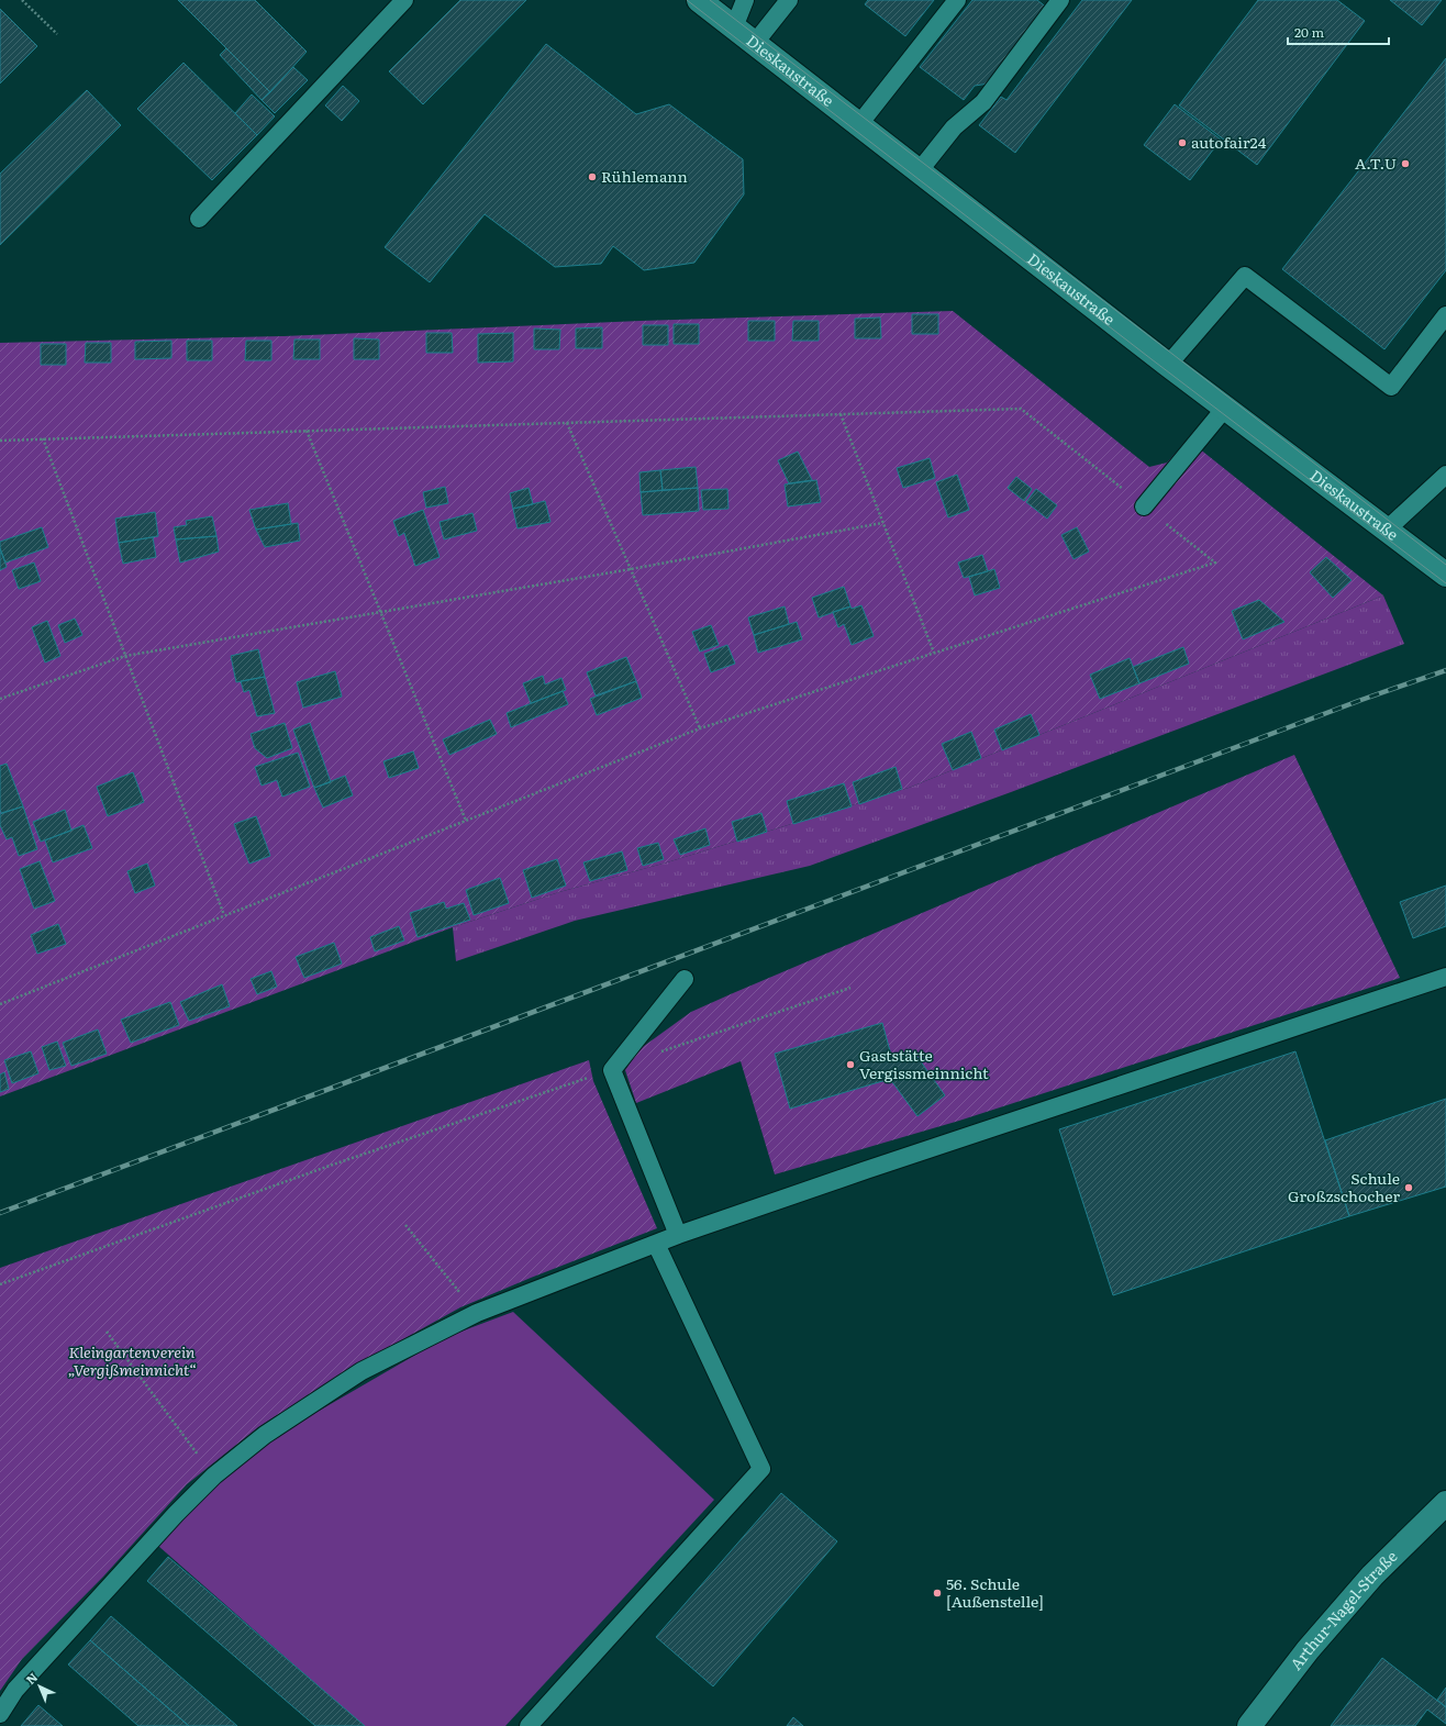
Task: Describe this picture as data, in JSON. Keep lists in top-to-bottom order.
{
  "streets": {
    "main road": ["Dieskaustraße", "Arthur-Nagel-Straße"]
  },
  "parks": ["Kleingartenverein „Vergißmeinnicht“"],
  "places": [
    "autofair24",
    "A.T.U",
    "Rühlemann",
    "Gaststätte Vergissmeinnicht",
    "Schule Großzschocher",
    "56. Schule [Außenstelle]"
  ],
  "scale_bar": "20 m",
  "north": "top left"
}
